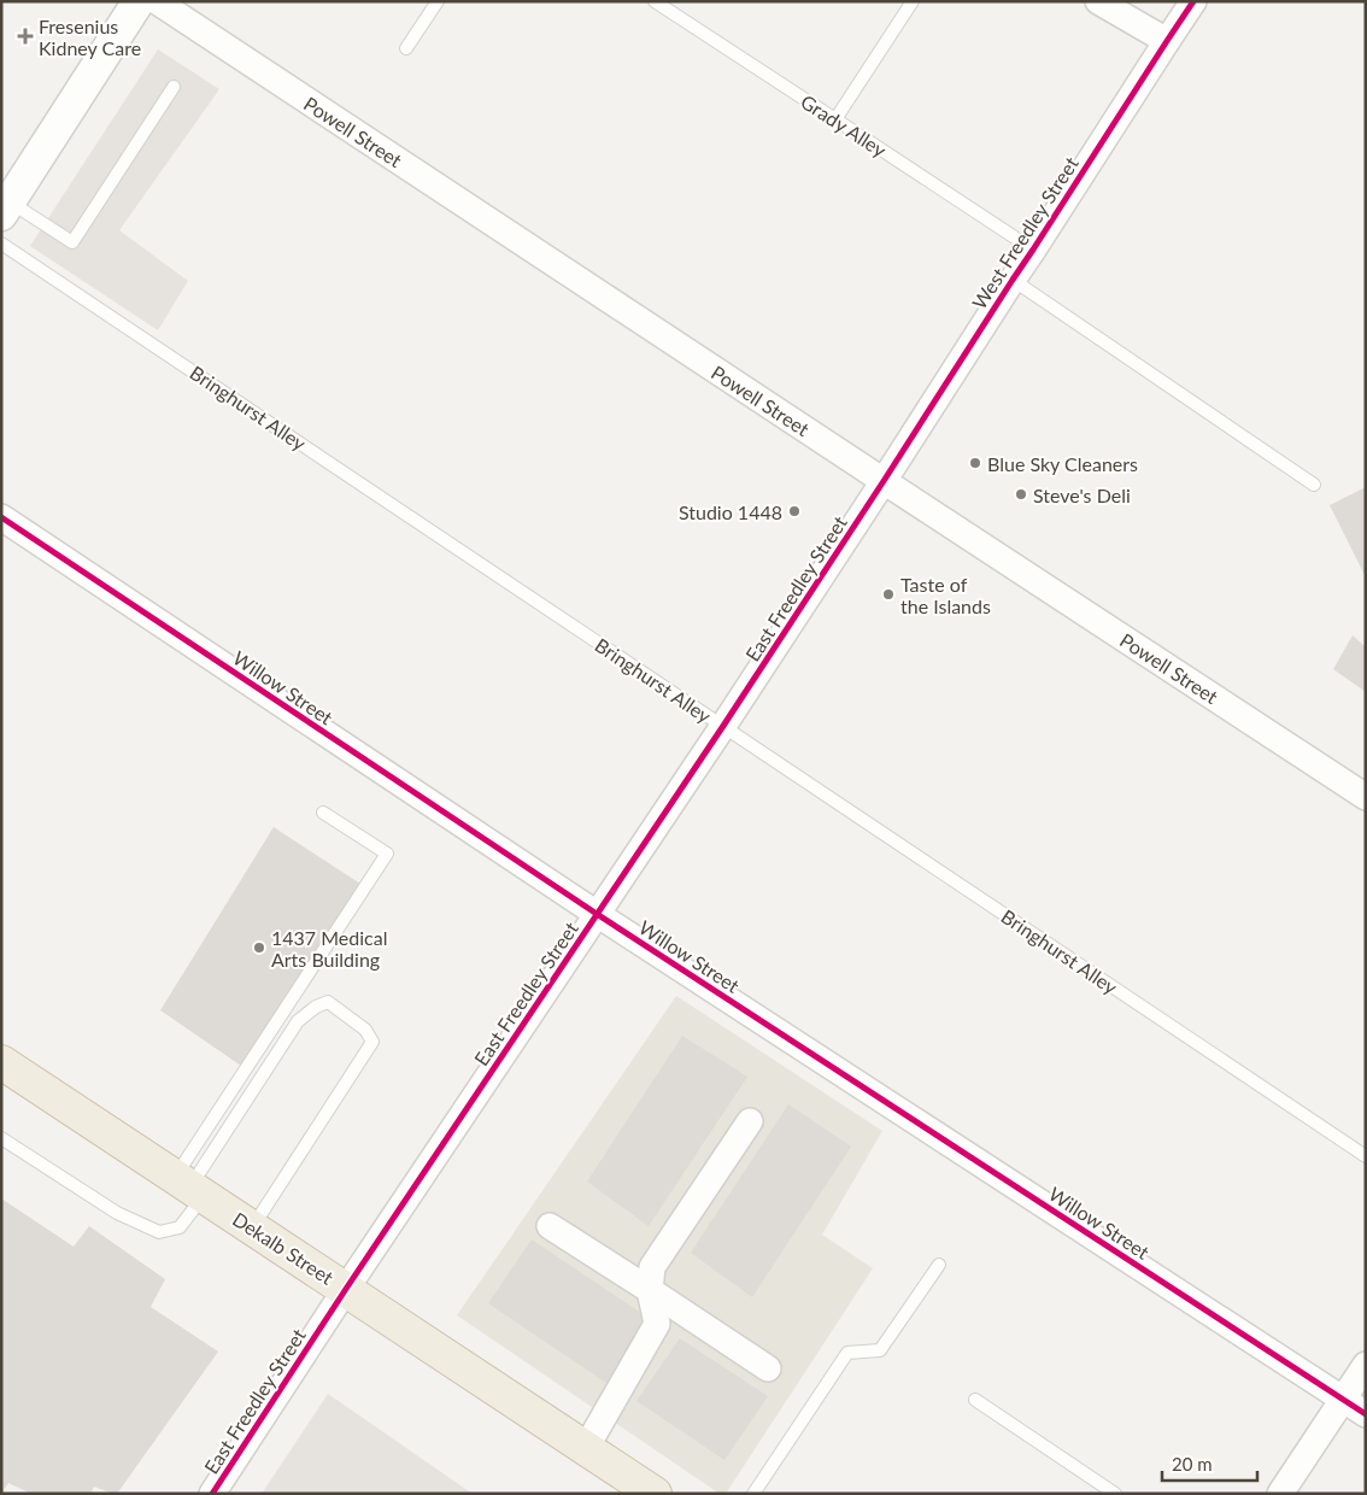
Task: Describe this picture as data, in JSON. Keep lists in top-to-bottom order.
{
  "streets": {
    "highway": ["Dekalb Street"],
    "street": [
      "Powell Street",
      "West Freedley Street",
      "East Freedley Street",
      "Willow Street"
    ],
    "lane": ["Grady Alley", "Bringhurst Alley"]
  },
  "crossings": [
    ["Grady Alley", "West Freedley Street"],
    ["Powell Street", "West Freedley Street"],
    ["Powell Street", "East Freedley Street"],
    ["West Freedley Street", "East Freedley Street"],
    ["Bringhurst Alley", "East Freedley Street"],
    ["East Freedley Street", "Willow Street"],
    ["East Freedley Street", "Dekalb Street"]
  ],
  "places": {
    "health": ["Fresenius Kidney Care"],
    "other": [
      "Blue Sky Cleaners",
      "Steve's Deli",
      "Studio 1448",
      "Taste of the Islands",
      "1437 Medical Arts Building"
    ]
  },
  "scale_bar": "20 m"
}
